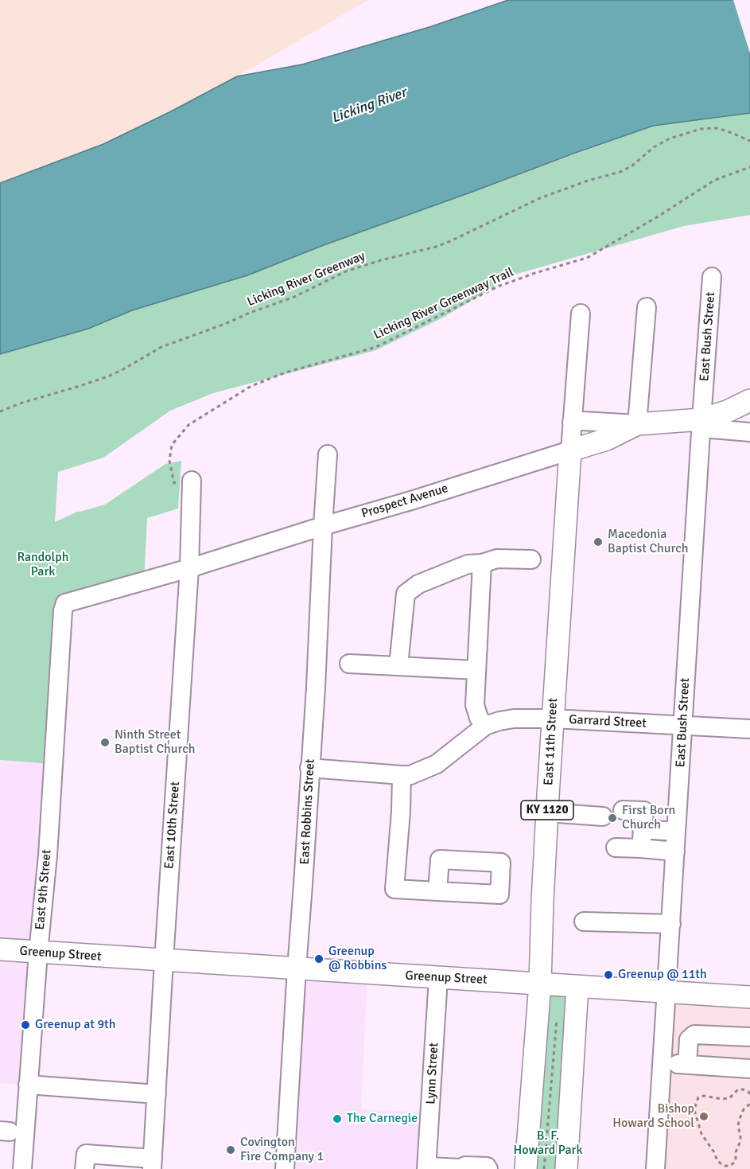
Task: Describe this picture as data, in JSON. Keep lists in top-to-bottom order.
{
  "streets": {
    "main road": [
      "Prospect Avenue",
      "East 11th Street",
      "KY 1120",
      "Greenup Street"
    ],
    "street": [
      "East Bush Street",
      "Garrard Street",
      "East Robbins Street",
      "East 10th Street",
      "East 9th Street",
      "Lynn Street"
    ],
    "path": ["Licking River Greenway", "Licking River Greenway Trail"]
  },
  "crossings": [
    ["Licking River Greenway Trail", "East 10th Street"],
    ["East Bush Street", "Prospect Avenue"],
    ["East Bush Street", "Garrard Street"],
    ["East Bush Street", "Greenup Street"],
    ["Prospect Avenue", "East 11th Street"],
    ["Prospect Avenue", "East Robbins Street"],
    ["Prospect Avenue", "East 10th Street"],
    ["Prospect Avenue", "East 9th Street"],
    ["Garrard Street", "East 11th Street"],
    ["Garrard Street", "East Robbins Street"],
    ["East 11th Street", "Greenup Street"],
    ["East Robbins Street", "Greenup Street"],
    ["East 10th Street", "Greenup Street"],
    ["East 9th Street", "Greenup Street"],
    ["Greenup Street", "Lynn Street"]
  ],
  "water": ["Licking River"],
  "parks": ["Randolph Park", "B. F. Howard Park"],
  "places": [
    "Macedonia Baptist Church",
    "Ninth Street Baptist Church",
    "First Born Church",
    "Greenup @ Robbins",
    "Greenup @ 11th",
    "Greenup at 9th",
    "Bishop Howard School",
    "The Carnegie",
    "Covington Fire Company 1"
  ]
}
